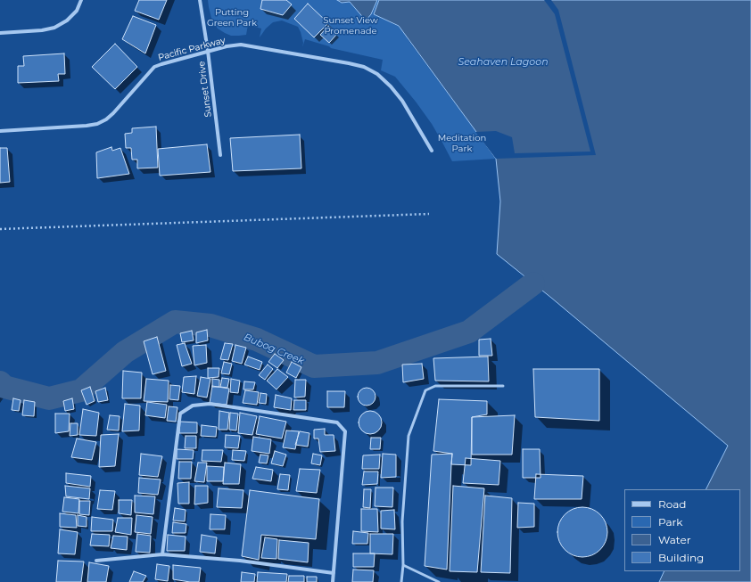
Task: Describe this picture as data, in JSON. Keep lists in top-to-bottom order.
{
  "streets": {
    "street": ["Pacific Parkway", "Sunset Drive"]
  },
  "crossings": [
    ["Pacific Parkway", "Sunset Drive"]
  ],
  "water": ["Seahaven Lagoon", "Bubog Creek"],
  "parks": ["Putting Green Park", "Sunset View Promenade", "Meditation Park"],
  "legend": [
    "Road",
    "Park",
    "Water",
    "Building"
  ]
}
